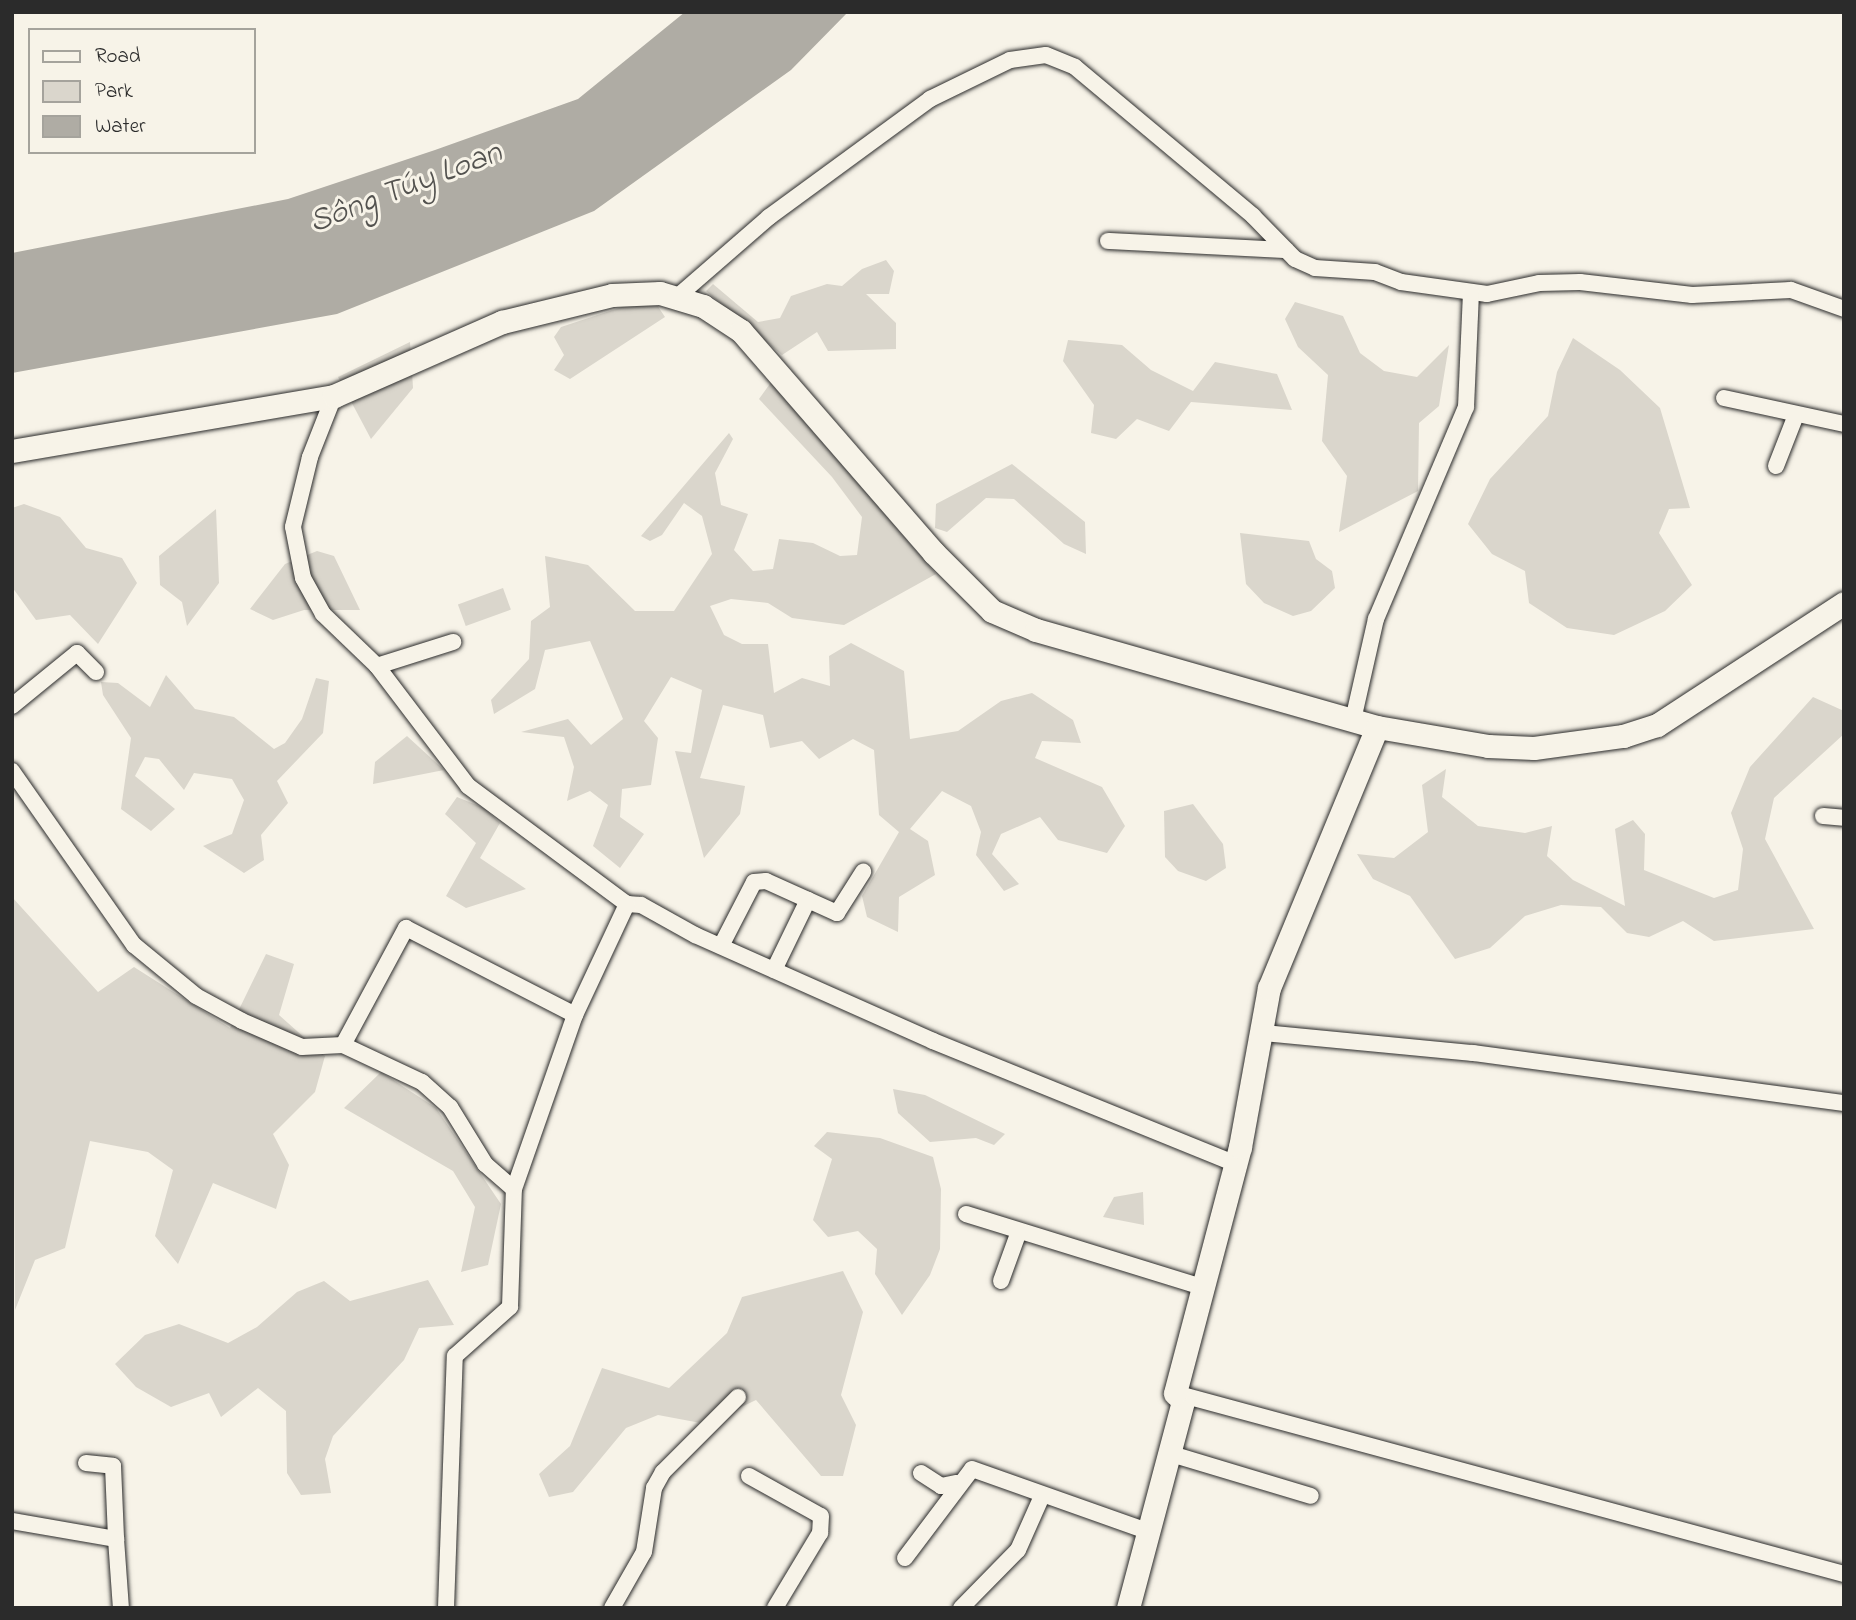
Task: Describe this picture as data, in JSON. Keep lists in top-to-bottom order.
{
  "water": ["Sông Túy Loan"],
  "legend": ["Road", "Park", "Water"]
}
